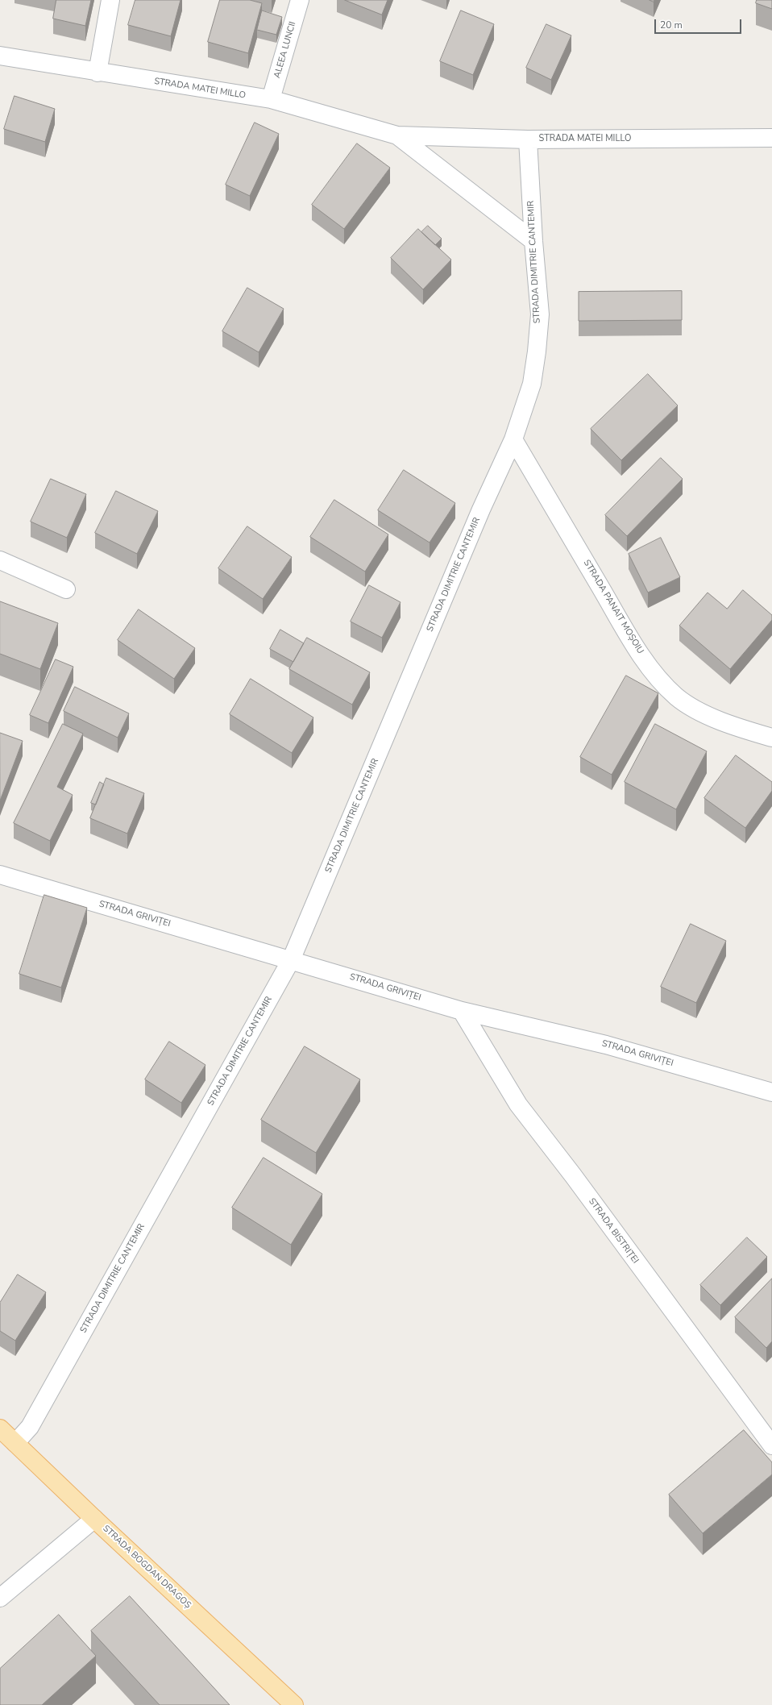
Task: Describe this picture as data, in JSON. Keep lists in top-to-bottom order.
{
  "streets": {
    "main road": ["STRADA BOGDAN DRAGOȘ"],
    "street": [
      "ALEEA LUNCII",
      "STRADA MATEI MILLO",
      "STRADA DIMITRIE CANTEMIR",
      "STRADA PANAIT MOȘOIU",
      "STRADA GRIVIȚEI",
      "STRADA BISTRIȚEI"
    ]
  },
  "crossings": [
    ["ALEEA LUNCII", "STRADA MATEI MILLO"],
    ["STRADA MATEI MILLO", "STRADA DIMITRIE CANTEMIR"],
    ["STRADA DIMITRIE CANTEMIR", "STRADA PANAIT MOȘOIU"],
    ["STRADA DIMITRIE CANTEMIR", "STRADA GRIVIȚEI"],
    ["STRADA DIMITRIE CANTEMIR", "STRADA BOGDAN DRAGOȘ"],
    ["STRADA GRIVIȚEI", "STRADA BISTRIȚEI"]
  ],
  "scale_bar": "20 m"
}
